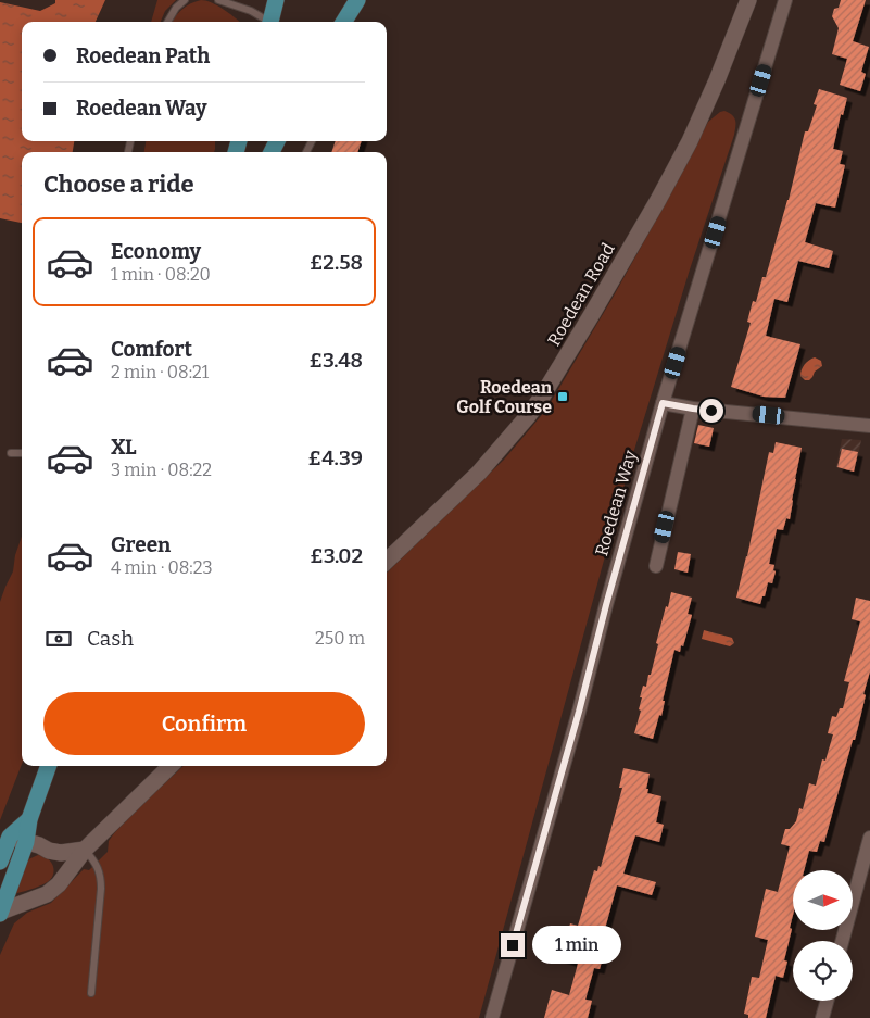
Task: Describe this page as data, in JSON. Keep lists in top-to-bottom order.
{
  "streets": {
    "main road": ["Roedean Road"],
    "street": ["Roedean Way"]
  },
  "places": {
    "transit": ["Roedean Golf Course"]
  },
  "north": "right",
  "page": {
    "banner": ["Roedean Path", "Roedean Way"],
    "heading": "Choose a ride",
    "list": [
      {
        "name": "Economy",
        "note": "1 min · 08:20",
        "value": "£2.58"
      },
      {
        "name": "Comfort",
        "note": "2 min · 08:21",
        "value": "£3.48"
      },
      {
        "name": "XL",
        "note": "3 min · 08:22",
        "value": "£4.39"
      },
      {
        "name": "Green",
        "note": "4 min · 08:23",
        "value": "£3.02"
      }
    ],
    "pay": ["Cash", "250 m"],
    "buttons": "Confirm",
    "bubble": "1 min"
  }
}
